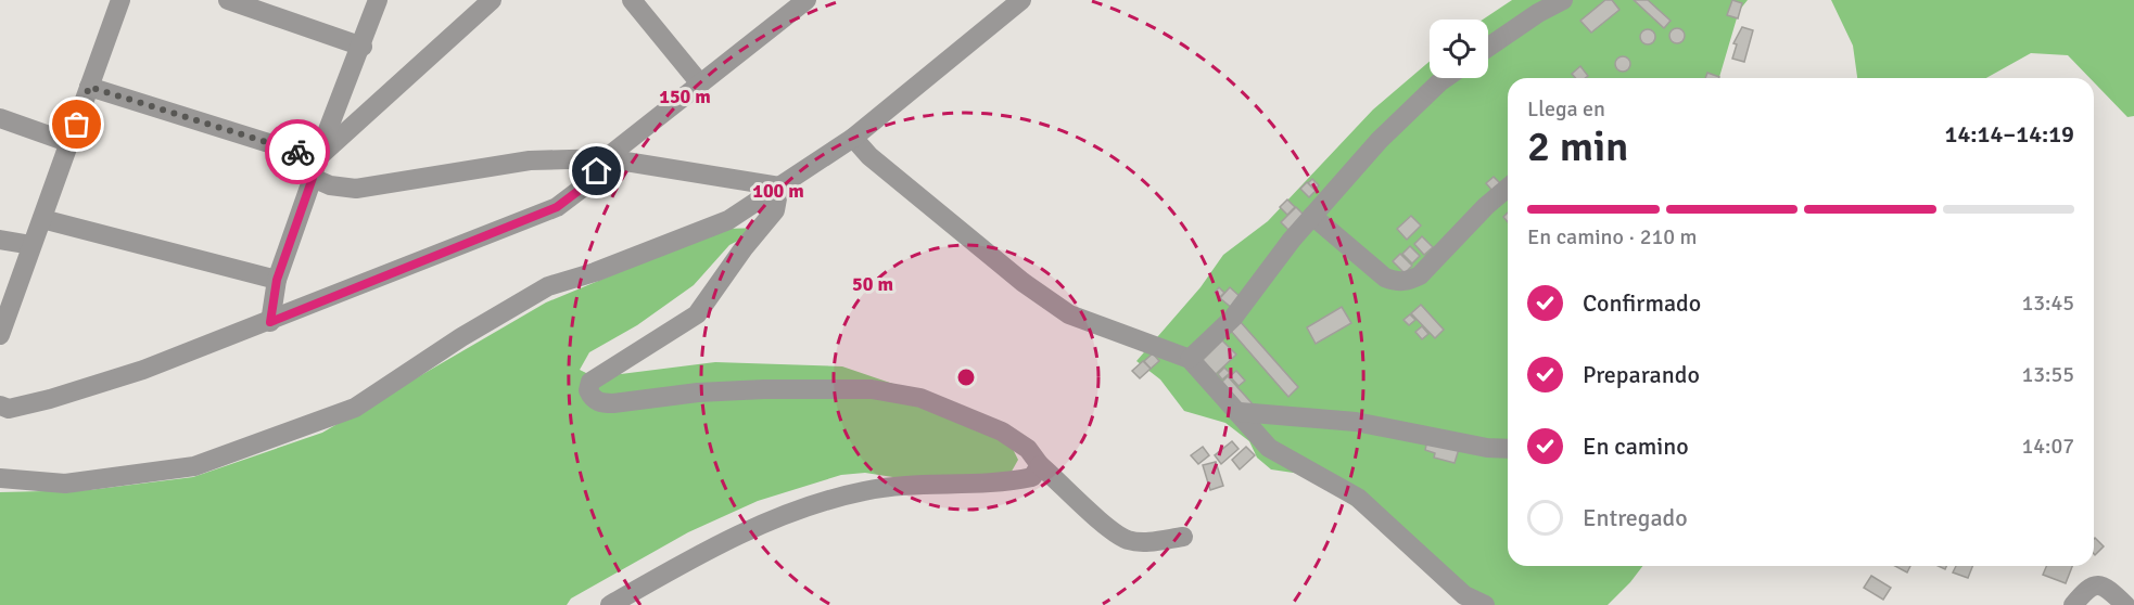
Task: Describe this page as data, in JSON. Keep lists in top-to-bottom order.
{
  "page": {
    "heading": ["2 min", "Llega en", "14:14–14:19"],
    "bar": "En camino · 210 m",
    "list": [
      ["Confirmado", "13:45"],
      ["Preparando", "13:55"],
      ["En camino", "14:07"],
      "Entregado"
    ]
  },
  "rings": ["150 m", "100 m", "50 m"]
}
